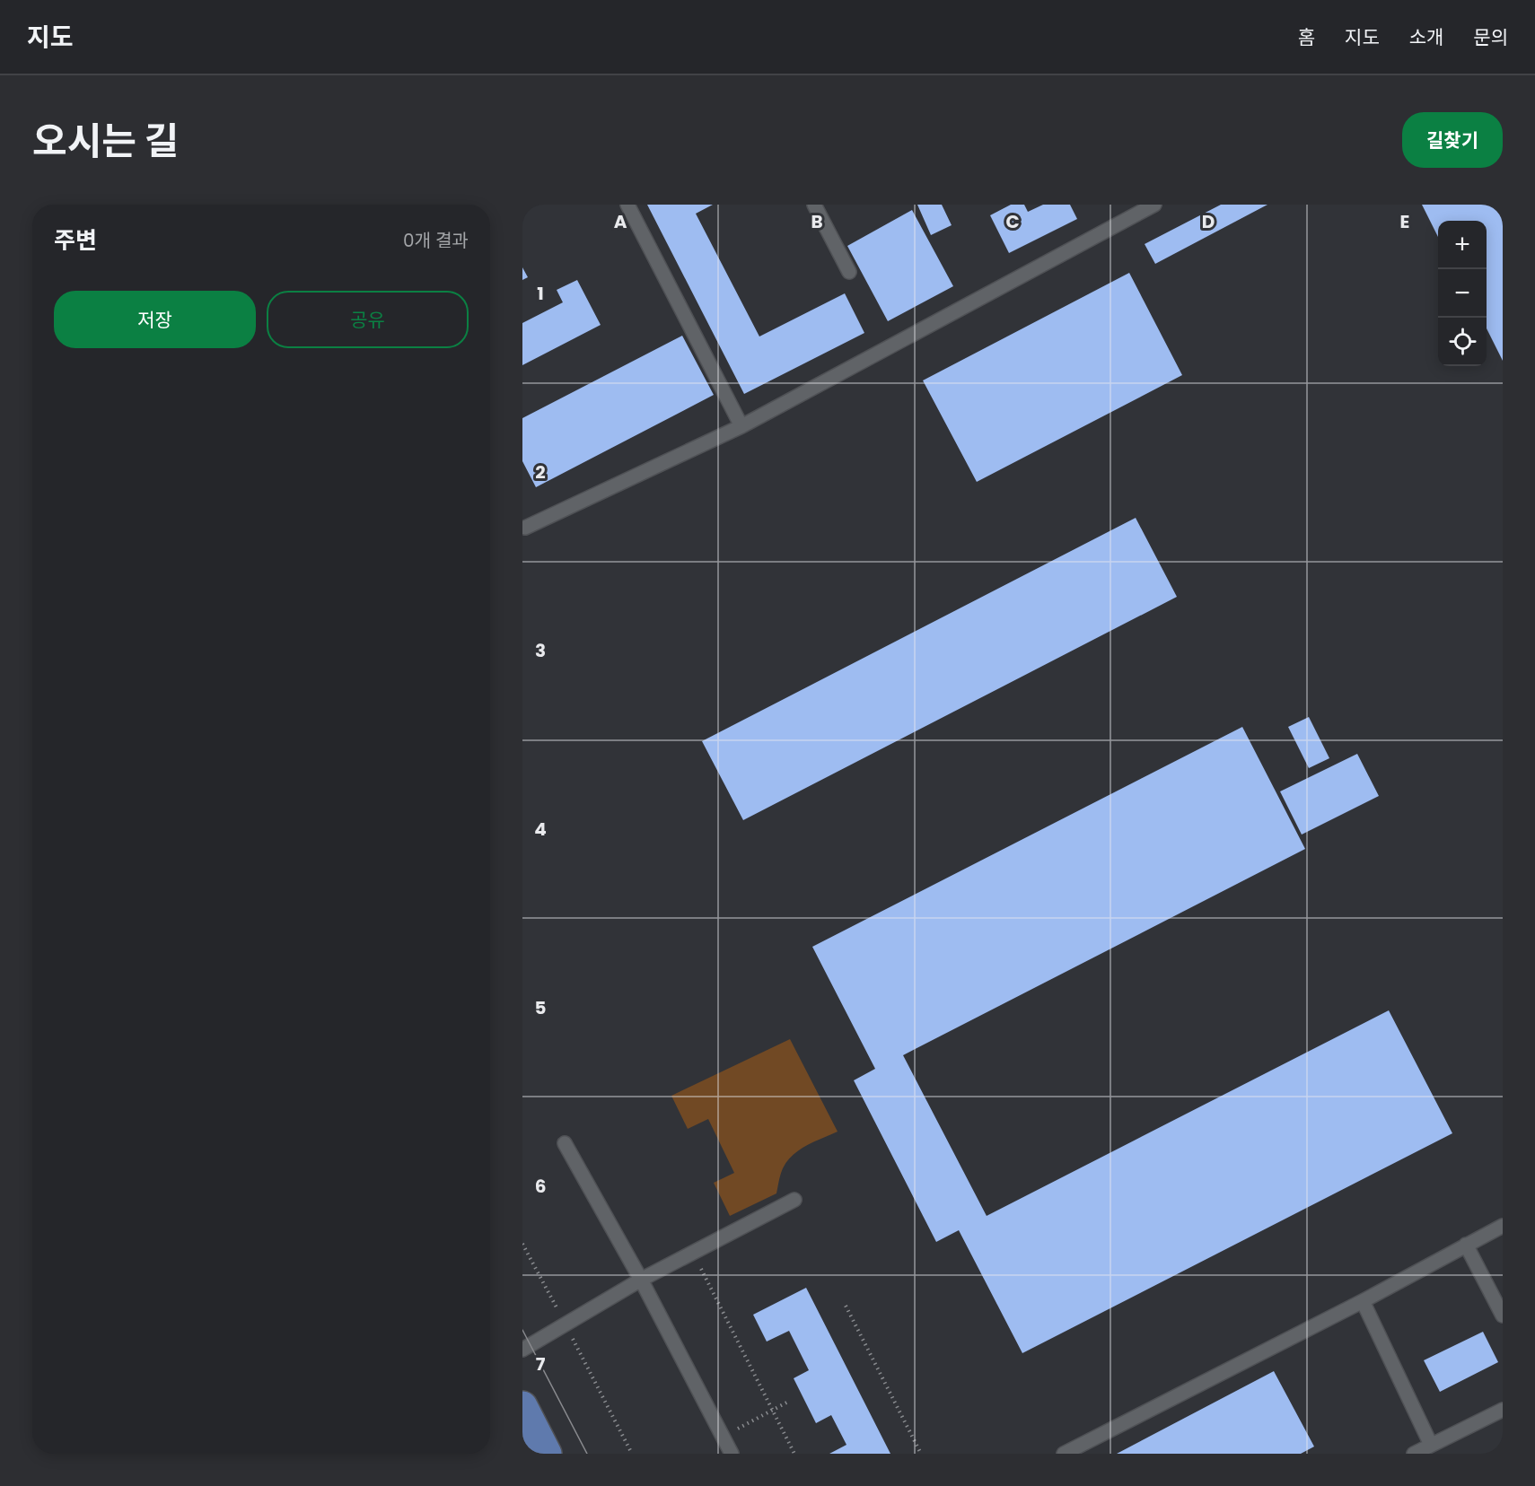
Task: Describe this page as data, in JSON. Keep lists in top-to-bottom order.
{
  "page": {
    "header": "지도",
    "nav": [
      "홈",
      "지도",
      "소개",
      "문의"
    ],
    "title": "오시는 길",
    "buttons": [
      "길찾기",
      ["저장", "공유"]
    ],
    "heading": ["주변", "0개 결과"],
    "map_buttons": ["+", "−"]
  },
  "grid": {
    "columns": [
      "A",
      "B",
      "C",
      "D",
      "E"
    ],
    "rows": [
      "1",
      "2",
      "3",
      "4",
      "5",
      "6",
      "7"
    ]
  }
}
